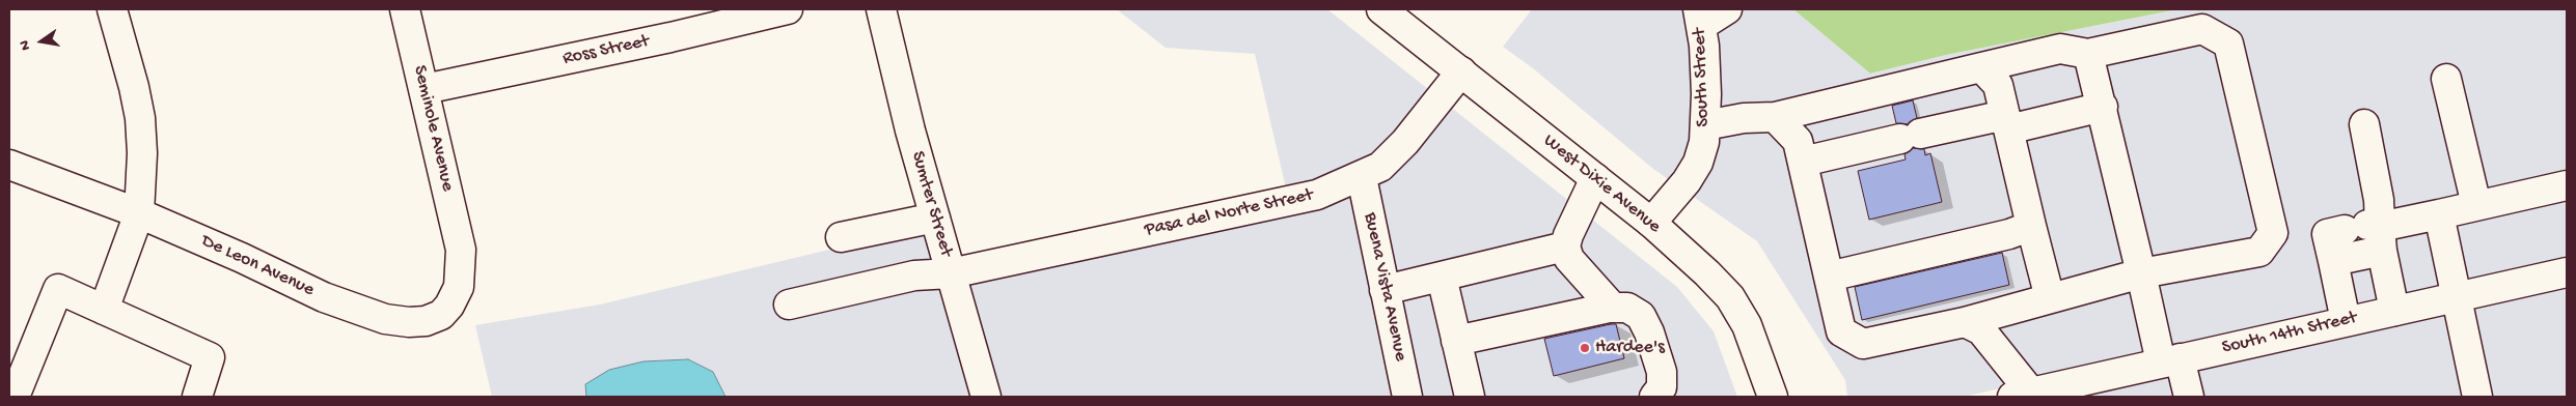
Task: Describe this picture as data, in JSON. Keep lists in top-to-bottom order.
{
  "streets": {
    "main road": [
      "Ross Street",
      "South Street",
      "Seminole Avenue",
      "West Dixie Avenue",
      "Sumter Street",
      "Pasa del Norte Street",
      "De Leon Avenue",
      "Buena Vista Avenue",
      "South 14th Street"
    ]
  },
  "crossings": [
    ["Ross Street", "Seminole Avenue"],
    ["South Street", "West Dixie Avenue"],
    ["Seminole Avenue", "De Leon Avenue"],
    ["West Dixie Avenue", "Pasa del Norte Street"],
    ["Sumter Street", "Pasa del Norte Street"],
    ["Pasa del Norte Street", "Buena Vista Avenue"]
  ],
  "places": ["Hardee's"],
  "north": "left"
}
